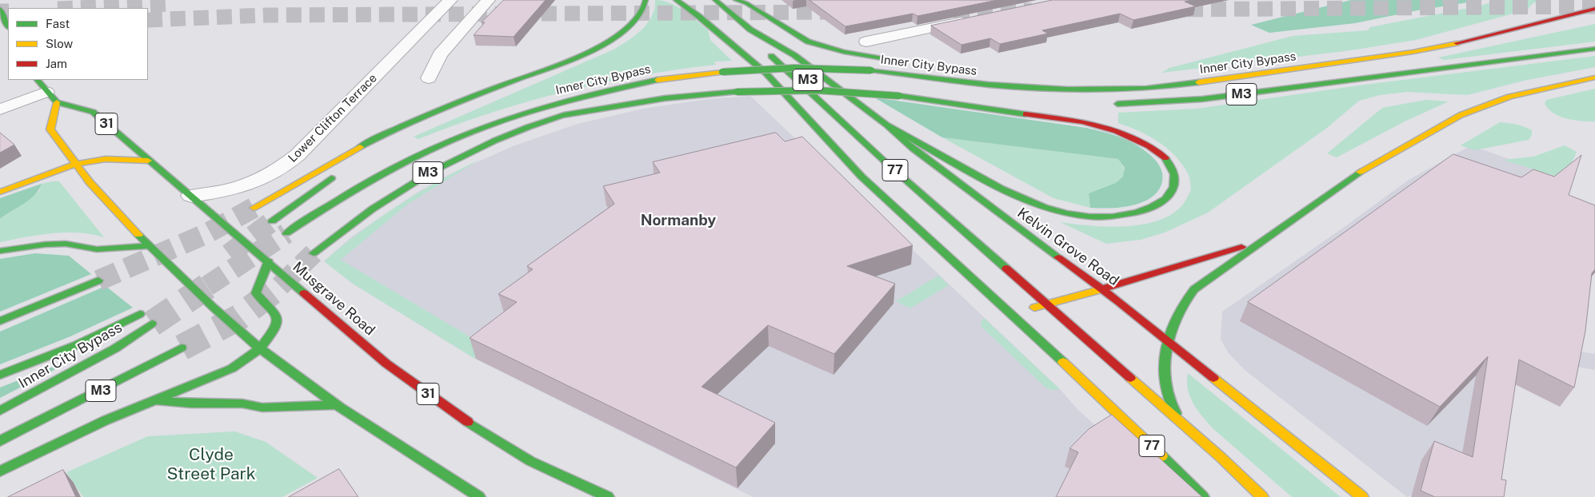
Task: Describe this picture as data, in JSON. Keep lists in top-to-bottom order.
{
  "streets": {
    "main road": [
      "Inner City Bypass",
      "M3",
      "31",
      "77",
      "Kelvin Grove Road",
      "Musgrave Road"
    ],
    "street": ["Lower Clifton Terrace"]
  },
  "crossings": [
    ["Lower Clifton Terrace", "Musgrave Road"]
  ],
  "districts": ["Normanby"],
  "parks": ["Clyde Street Park"],
  "legend": ["Fast", "Slow", "Jam"]
}
